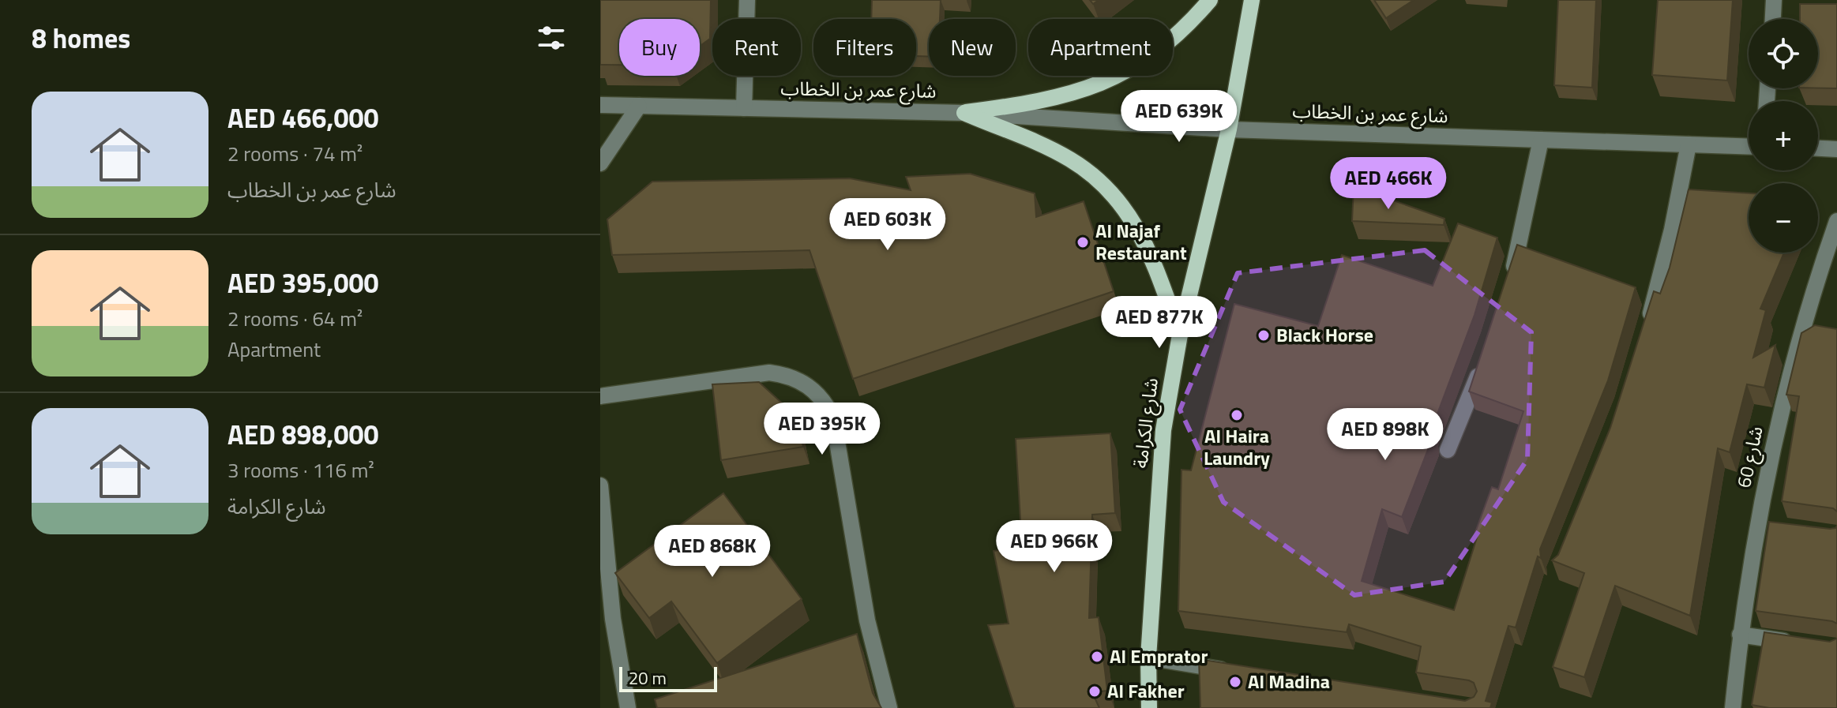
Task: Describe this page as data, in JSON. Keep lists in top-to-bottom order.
{
  "streets": {
    "main road": ["شارع الكرامة"],
    "street": ["شارع عمر بن الخطاب", "شارع 60"]
  },
  "crossings": [
    ["شارع عمر بن الخطاب", "شارع الكرامة"]
  ],
  "places": [
    "Al Najaf Restaurant",
    "Black Horse",
    "Al Haira Laundry",
    "Al Emprator",
    "Al Madina",
    "Al Fakher"
  ],
  "scale_bar": "20 m",
  "page": {
    "heading": "8 homes",
    "map_buttons": ["+", "−"],
    "chip": [
      "Buy",
      "Rent",
      "Filters",
      "New",
      "Apartment"
    ],
    "list": [
      {
        "name": "AED 466,000",
        "note": "2 rooms · 74 m² · شارع عمر بن الخطاب"
      },
      {
        "name": "AED 395,000",
        "note": "2 rooms · 64 m² · Apartment"
      },
      {
        "name": "AED 898,000",
        "note": "3 rooms · 116 m² · شارع الكرامة"
      }
    ],
    "price": [
      "AED 639K",
      "AED 466K",
      "AED 603K",
      "AED 877K",
      "AED 395K",
      "AED 898K",
      "AED 966K",
      "AED 868K"
    ],
    "scale": "20 m"
  }
}
